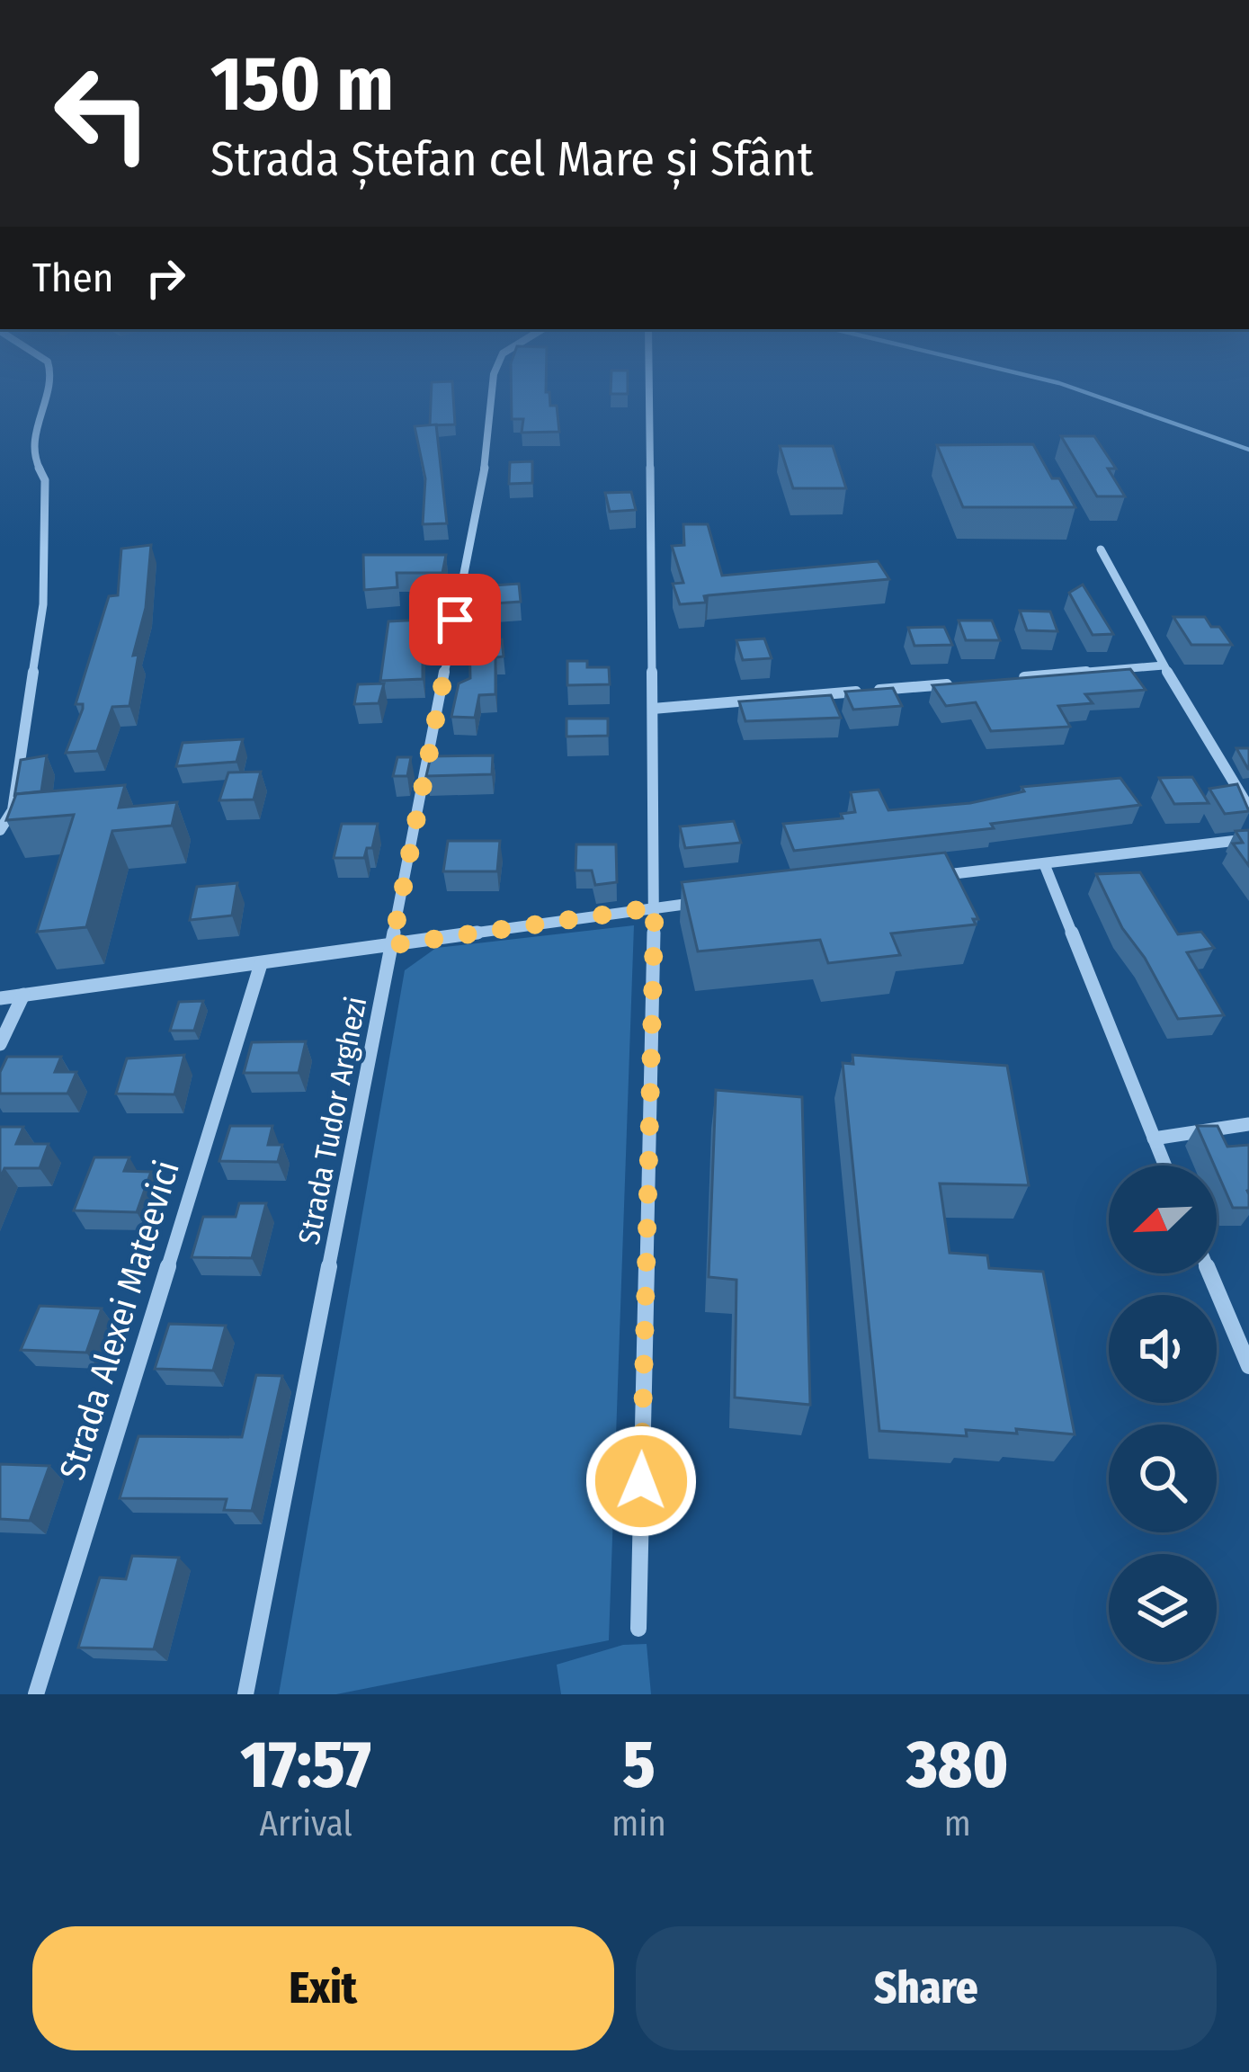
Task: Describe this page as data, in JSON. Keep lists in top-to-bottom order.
{
  "streets": {
    "street": ["Strada Tudor Arghezi", "Strada Alexei Mateevici"]
  },
  "north": "bottom left",
  "page": {
    "turn": ["150 m", "Strada Ștefan cel Mare și Sfânt"],
    "then": "Then",
    "eta": [
      "17:57",
      "Arrival",
      "5",
      "min",
      "380",
      "m"
    ],
    "buttons": ["Exit", "Share"]
  }
}
